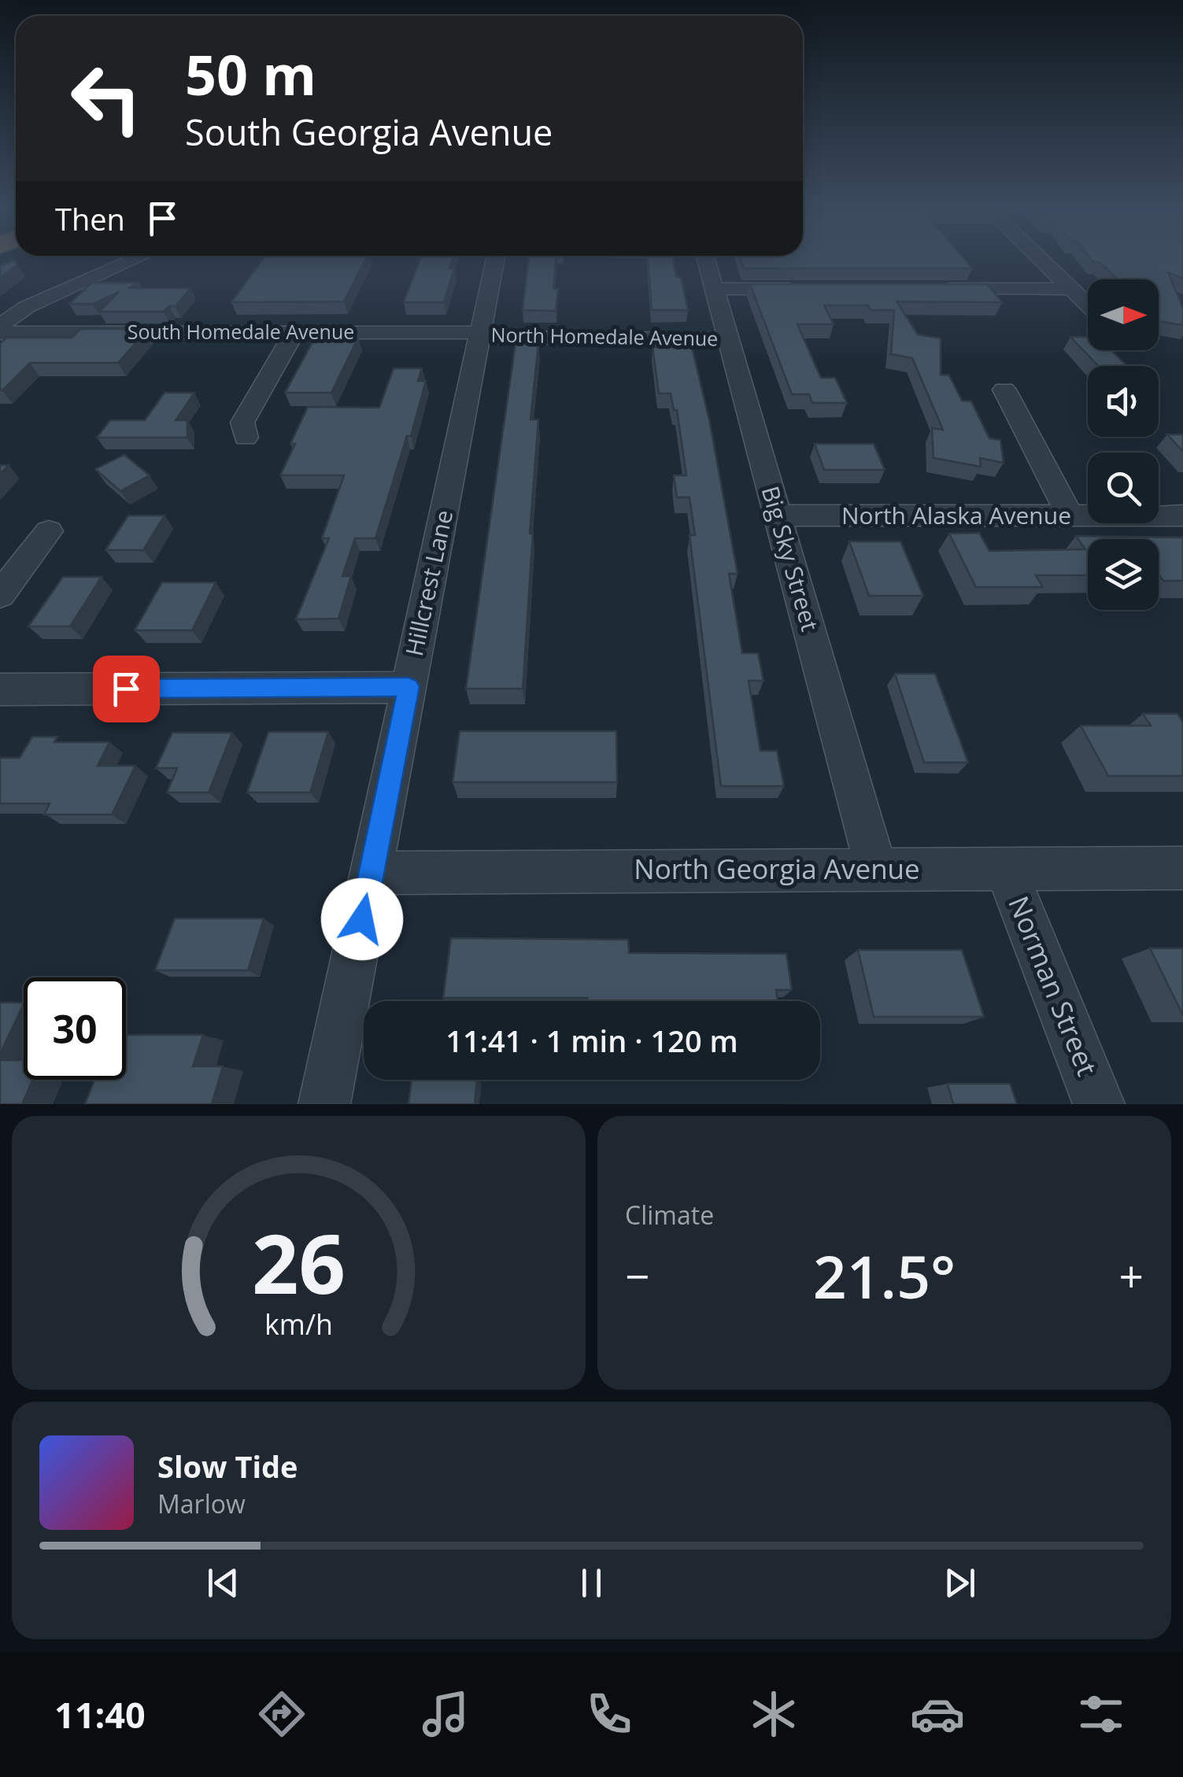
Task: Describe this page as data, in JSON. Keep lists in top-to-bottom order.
{
  "streets": {
    "street": [
      "South Homedale Avenue",
      "North Homedale Avenue",
      "North Alaska Avenue",
      "Big Sky Street",
      "Hillcrest Lane",
      "North Georgia Avenue",
      "Norman Street"
    ]
  },
  "crossings": [
    ["South Homedale Avenue", "North Homedale Avenue"],
    ["South Homedale Avenue", "Hillcrest Lane"],
    ["North Homedale Avenue", "Big Sky Street"],
    ["North Homedale Avenue", "Hillcrest Lane"],
    ["North Alaska Avenue", "Big Sky Street"],
    ["Big Sky Street", "North Georgia Avenue"],
    ["Hillcrest Lane", "North Georgia Avenue"],
    ["North Georgia Avenue", "Norman Street"]
  ],
  "north": "right",
  "page": {
    "turn": ["50 m", "South Georgia Avenue"],
    "then": "Then",
    "limit": "30",
    "trip": "11:41 · 1 min · 120 m",
    "tile": "Climate",
    "heat": ["−", "21.5°", "+"],
    "song": ["Slow Tide", "Marlow"],
    "tabs": "11:40",
    "gauge": ["26", "km/h"]
  }
}
